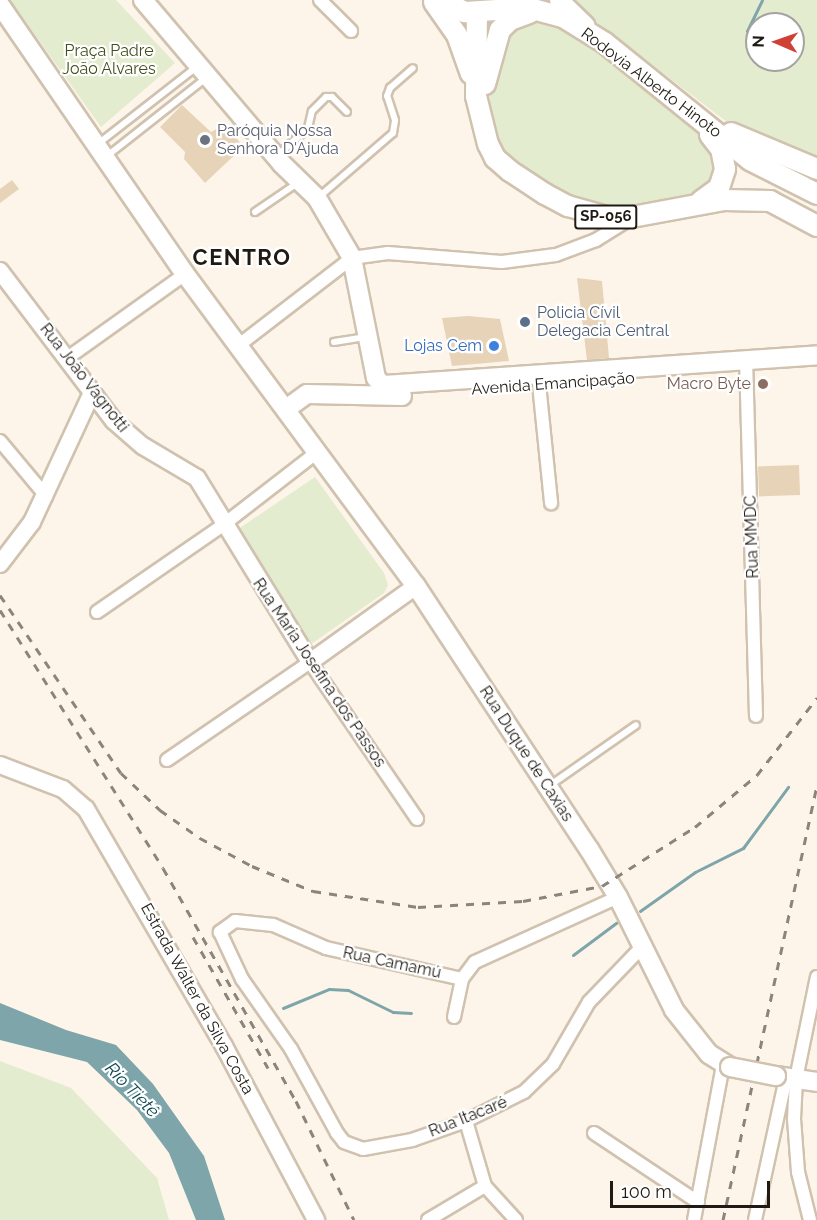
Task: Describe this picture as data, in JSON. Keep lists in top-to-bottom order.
{
  "streets": {
    "main road": [
      "Rodovia Alberto Hinoto",
      "SP-056",
      "Avenida Emancipação",
      "Rua Duque de Caxias"
    ],
    "street": [
      "Rua João Vagnotti",
      "Rua MMDC",
      "Rua Maria Josefina dos Passos",
      "Rua Camamú",
      "Estrada Walter da Silva Costa",
      "Rua Itacaré"
    ]
  },
  "crossings": [
    ["Rua João Vagnotti", "Rua Maria Josefina dos Passos"],
    ["Avenida Emancipação", "Rua MMDC"],
    ["Avenida Emancipação", "Rua Duque de Caxias"],
    ["Rua Duque de Caxias", "Rua Camamú"],
    ["Rua Duque de Caxias", "Rua Itacaré"],
    ["Rua Camamú", "Rua Itacaré"]
  ],
  "districts": ["CENTRO"],
  "water": ["Rio Tietê"],
  "parks": ["Praça Padre João Alvares"],
  "places": [
    "Paróquia Nossa Senhora D'Ajuda",
    "Policia Cívil Delegacia Central",
    "Lojas Cem",
    "Macro Byte"
  ],
  "scale_bar": "100 m",
  "north": "left"
}
